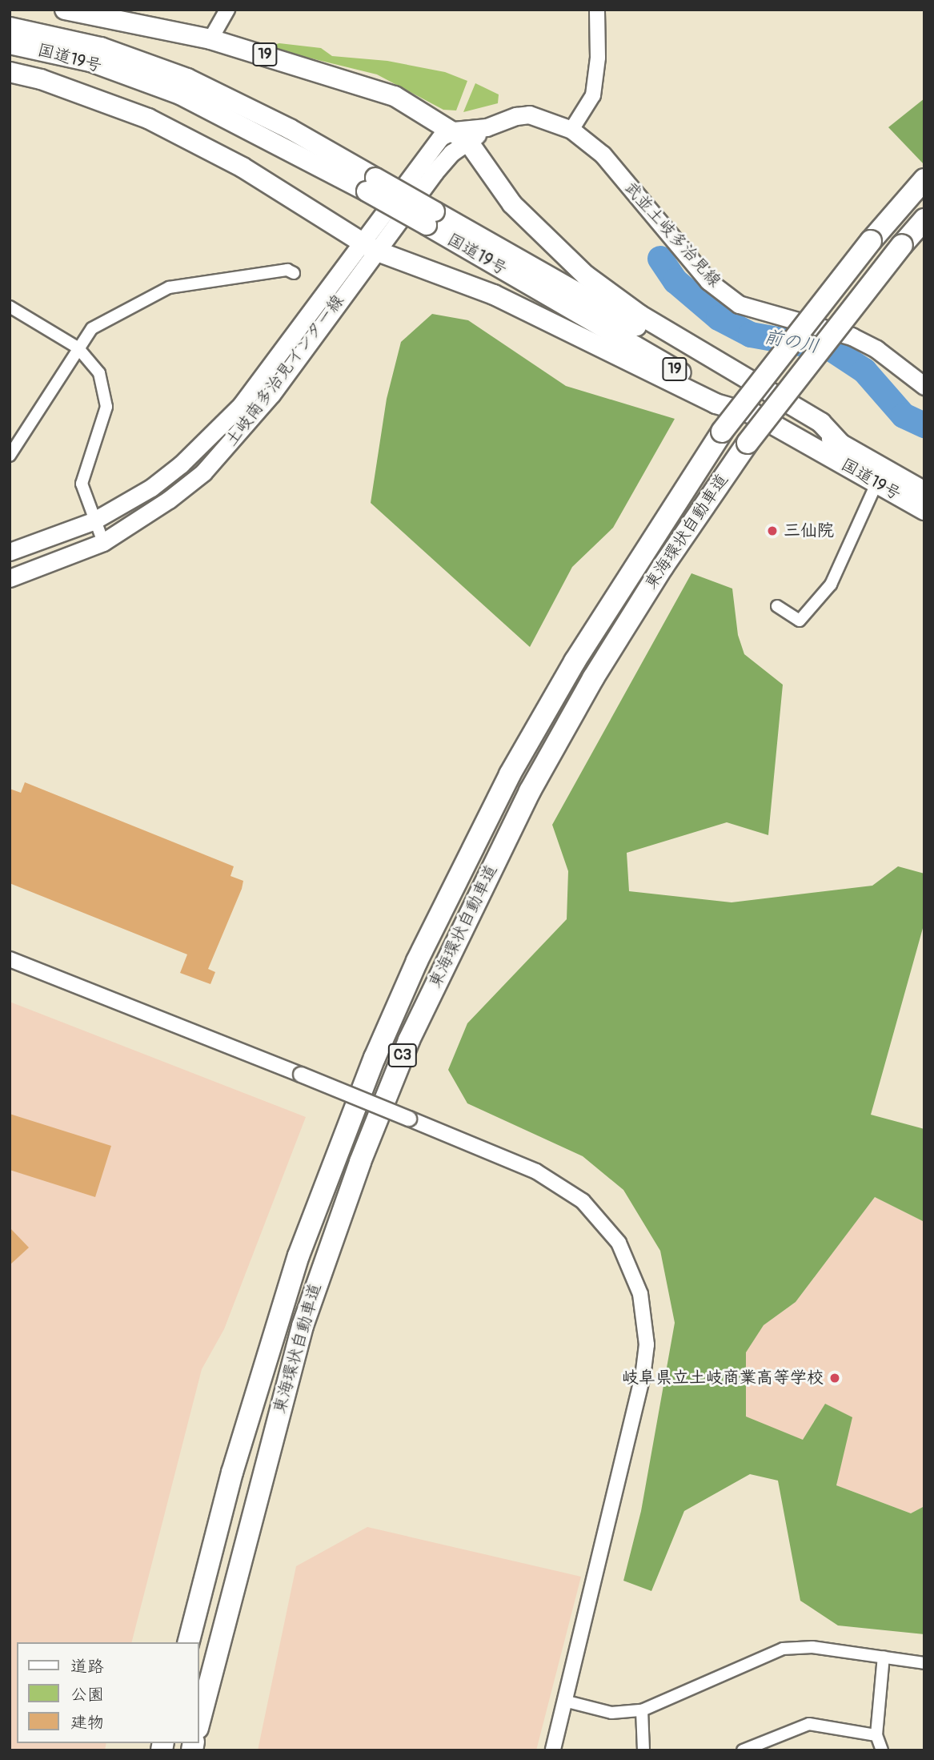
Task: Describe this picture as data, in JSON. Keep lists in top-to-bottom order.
{
  "streets": {
    "highway": [
      "19",
      "国道19号",
      "東海環状自動車道",
      "C3"
    ],
    "main road": ["武並土岐多治見線", "土岐南多治見インター線"]
  },
  "crossings": [
    ["19", "国道19号"],
    ["19", "武並土岐多治見線"],
    ["19", "土岐南多治見インター線"]
  ],
  "water": ["前の川"],
  "places": ["三仙院", "岐阜県立土岐商業高等学校"],
  "legend": ["道路", "公園", "建物"]
}
